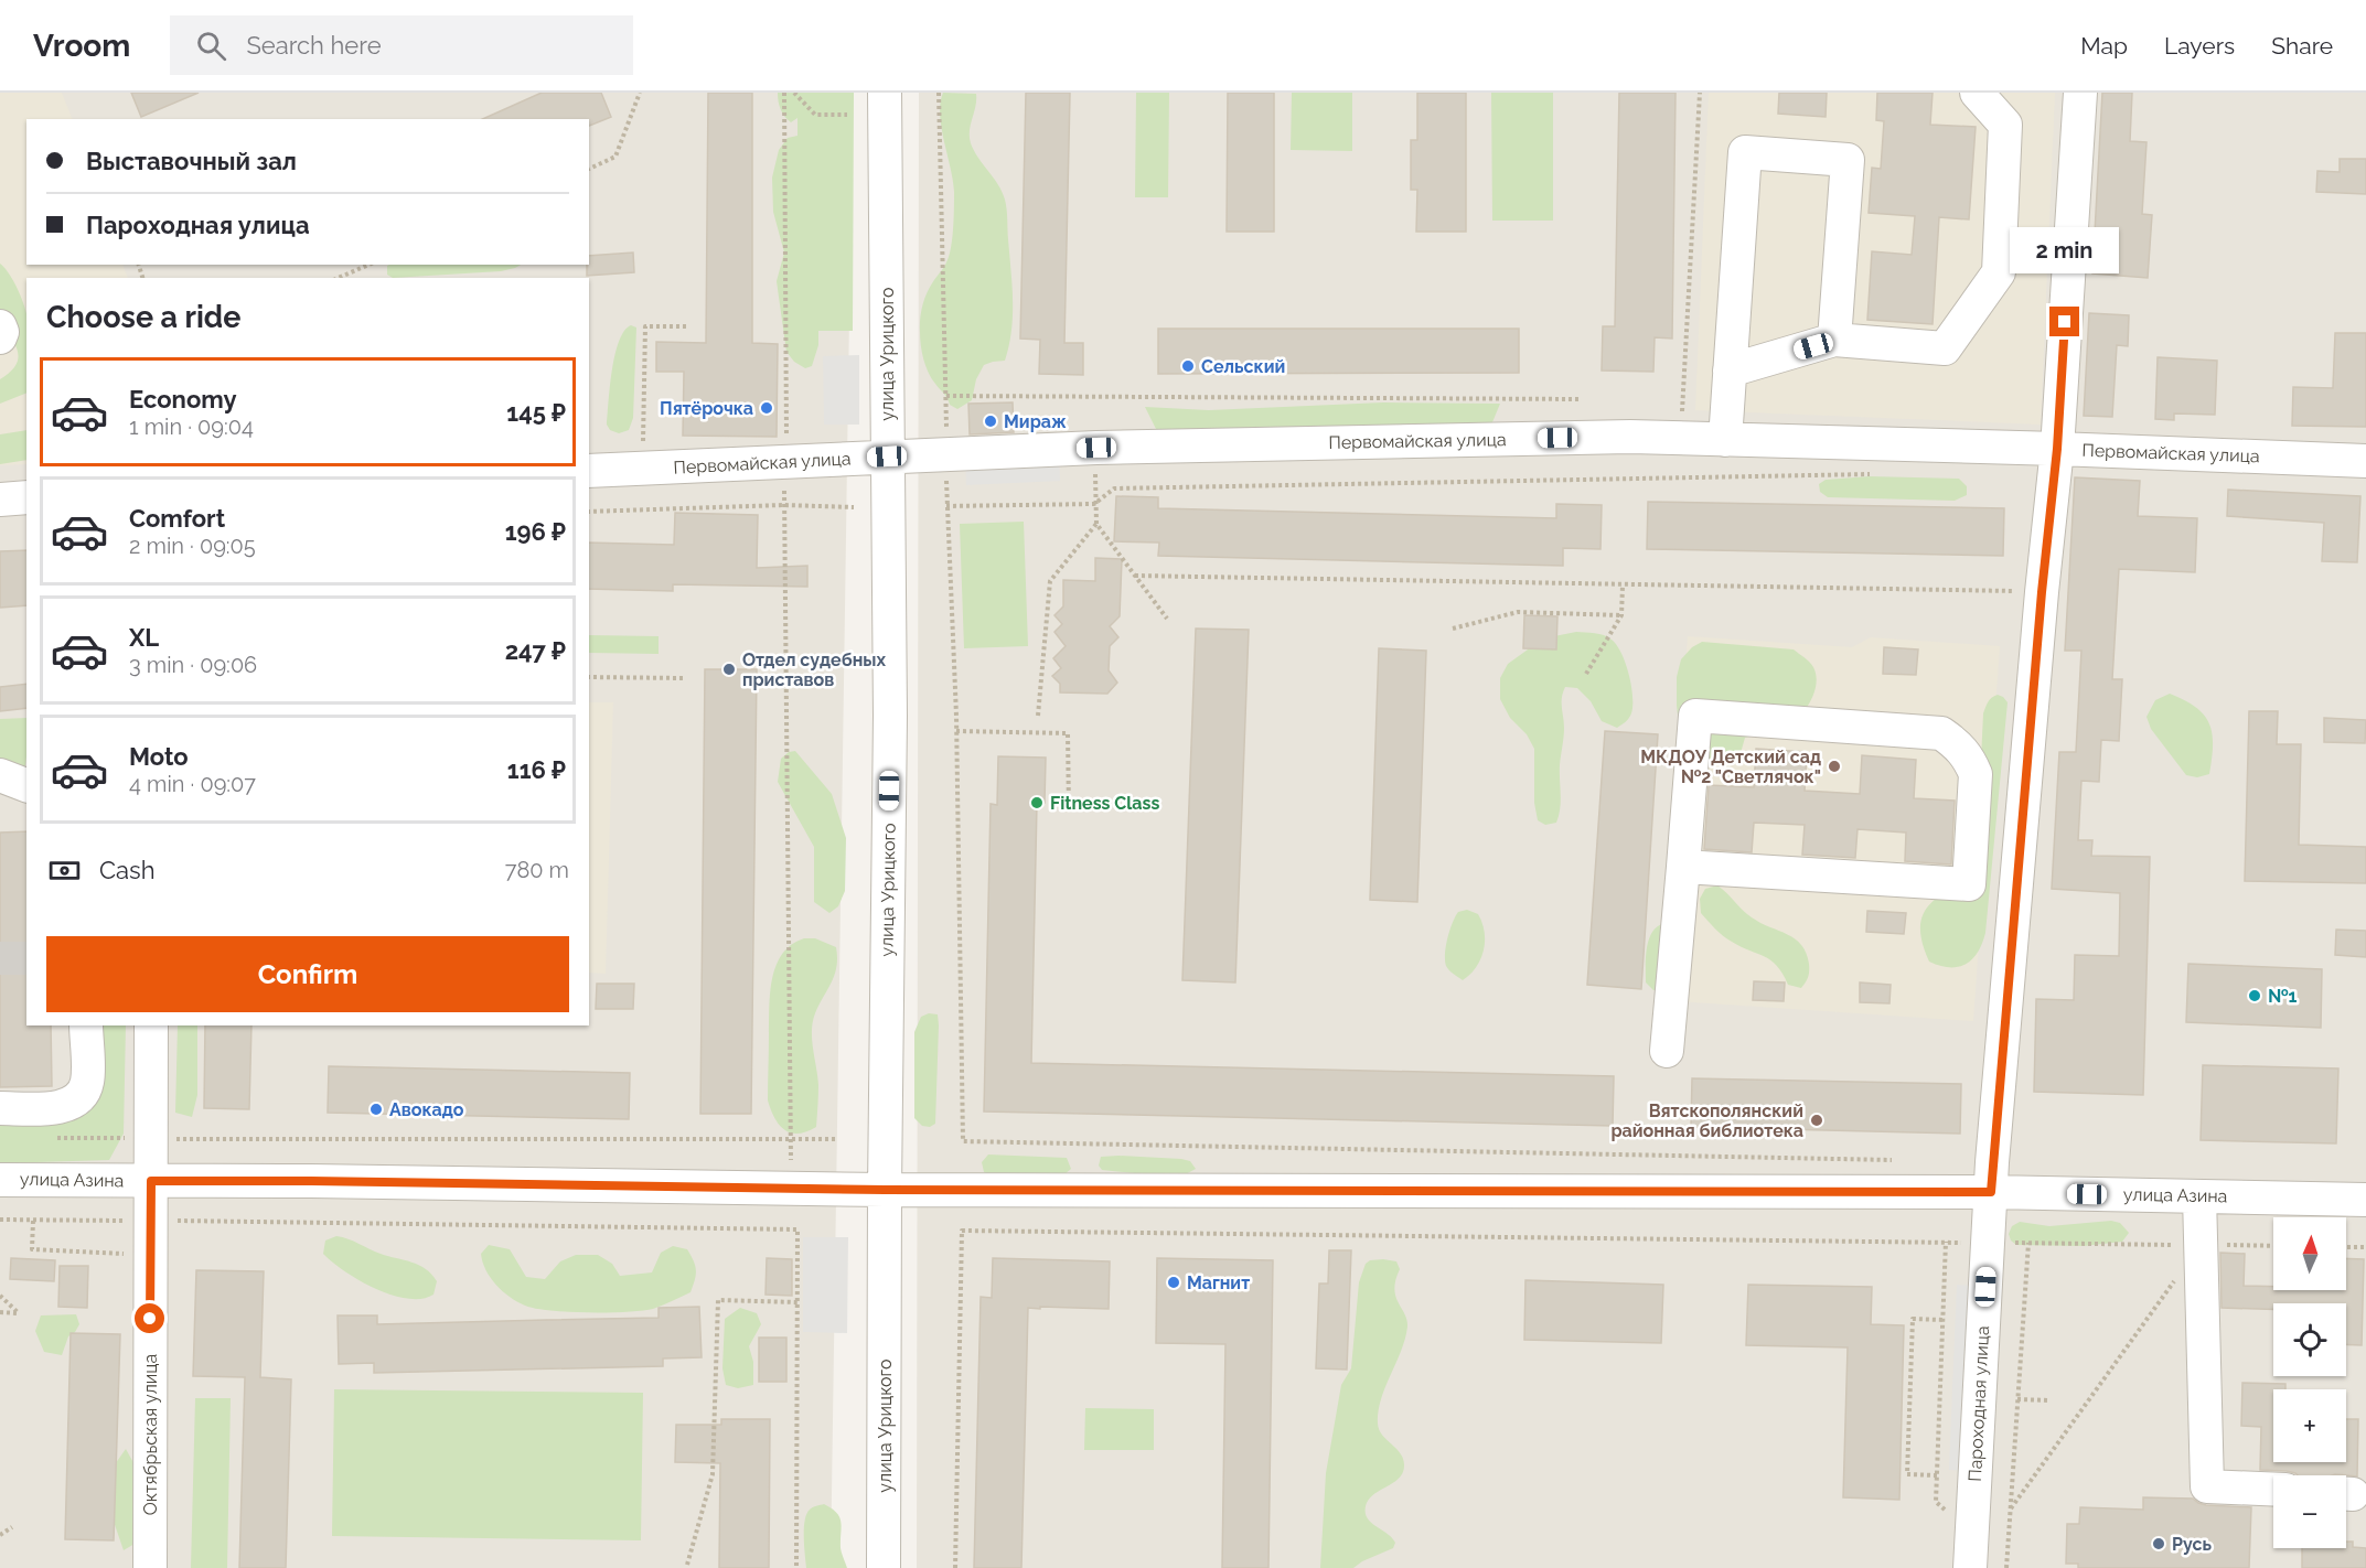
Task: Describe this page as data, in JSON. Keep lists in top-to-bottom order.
{
  "streets": {
    "street": [
      "улица Урицкого",
      "Первомайская улица",
      "улица Азина",
      "Пароходная улица",
      "Октябрьская улица"
    ]
  },
  "crossings": [
    ["улица Урицкого", "Первомайская улица"],
    ["улица Урицкого", "улица Азина"],
    ["Первомайская улица", "Пароходная улица"],
    ["улица Азина", "Пароходная улица"],
    ["улица Азина", "Октябрьская улица"]
  ],
  "places": [
    "Сельский",
    "Пятёрочка",
    "Мираж",
    "Отдел судебных приставов",
    "МКДОУ Детский сад №2 \"Светлячок\"",
    "Fitness Class",
    "№1",
    "Авокадо",
    "Вятскополянский районная библиотека",
    "Магнит",
    "Русь"
  ],
  "north": "top",
  "page": {
    "header": "Vroom",
    "search": "Search here",
    "nav": ["Map", "Layers", "Share"],
    "banner": ["Выставочный зал", "Пароходная улица"],
    "bubble": "2 min",
    "heading": "Choose a ride",
    "list": [
      {
        "name": "Economy",
        "note": "1 min · 09:04",
        "value": "145 ₽"
      },
      {
        "name": "Comfort",
        "note": "2 min · 09:05",
        "value": "196 ₽"
      },
      {
        "name": "XL",
        "note": "3 min · 09:06",
        "value": "247 ₽"
      },
      {
        "name": "Moto",
        "note": "4 min · 09:07",
        "value": "116 ₽"
      }
    ],
    "pay": ["Cash", "780 m"],
    "buttons": "Confirm",
    "map_buttons": ["+", "−"]
  }
}
